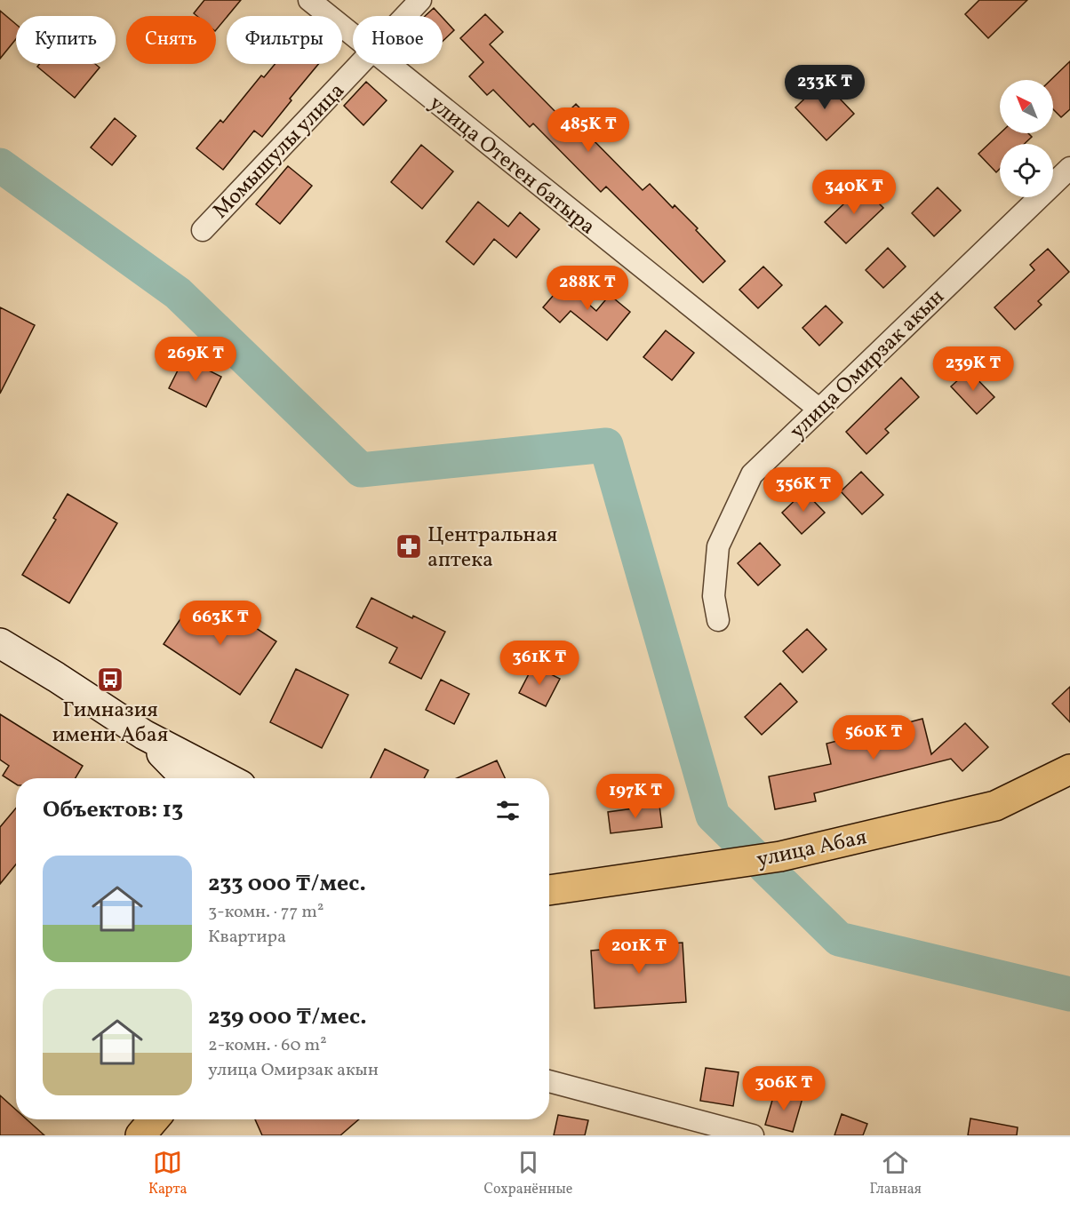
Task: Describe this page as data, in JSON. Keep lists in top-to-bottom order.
{
  "streets": {
    "main road": ["улица Абая"],
    "street": ["Момышулы улица", "улица Отеген батыра", "улица Омирзак акын"]
  },
  "crossings": [
    ["улица Отеген батыра", "улица Омирзак акын"]
  ],
  "places": {
    "pharmacy": ["Центральная аптека"],
    "bus stop": ["Гимназия имени Абая"]
  },
  "north": "top left",
  "page": {
    "chip": [
      "Купить",
      "Снять",
      "Фильтры",
      "Новое"
    ],
    "price": [
      "233K ₸",
      "485K ₸",
      "340K ₸",
      "288K ₸",
      "269K ₸",
      "239K ₸",
      "356K ₸",
      "663K ₸",
      "361K ₸",
      "560K ₸",
      "197K ₸",
      "201K ₸",
      "306K ₸"
    ],
    "heading": "Объектов: 13",
    "list": [
      {
        "name": "233 000 ₸/мес.",
        "note": "3-комн. · 77 m² · Квартира"
      },
      {
        "name": "239 000 ₸/мес.",
        "note": "2-комн. · 60 m² · улица Омирзак акын"
      }
    ],
    "tabs": ["Карта", "Сохранённые", "Главная"]
  }
}
